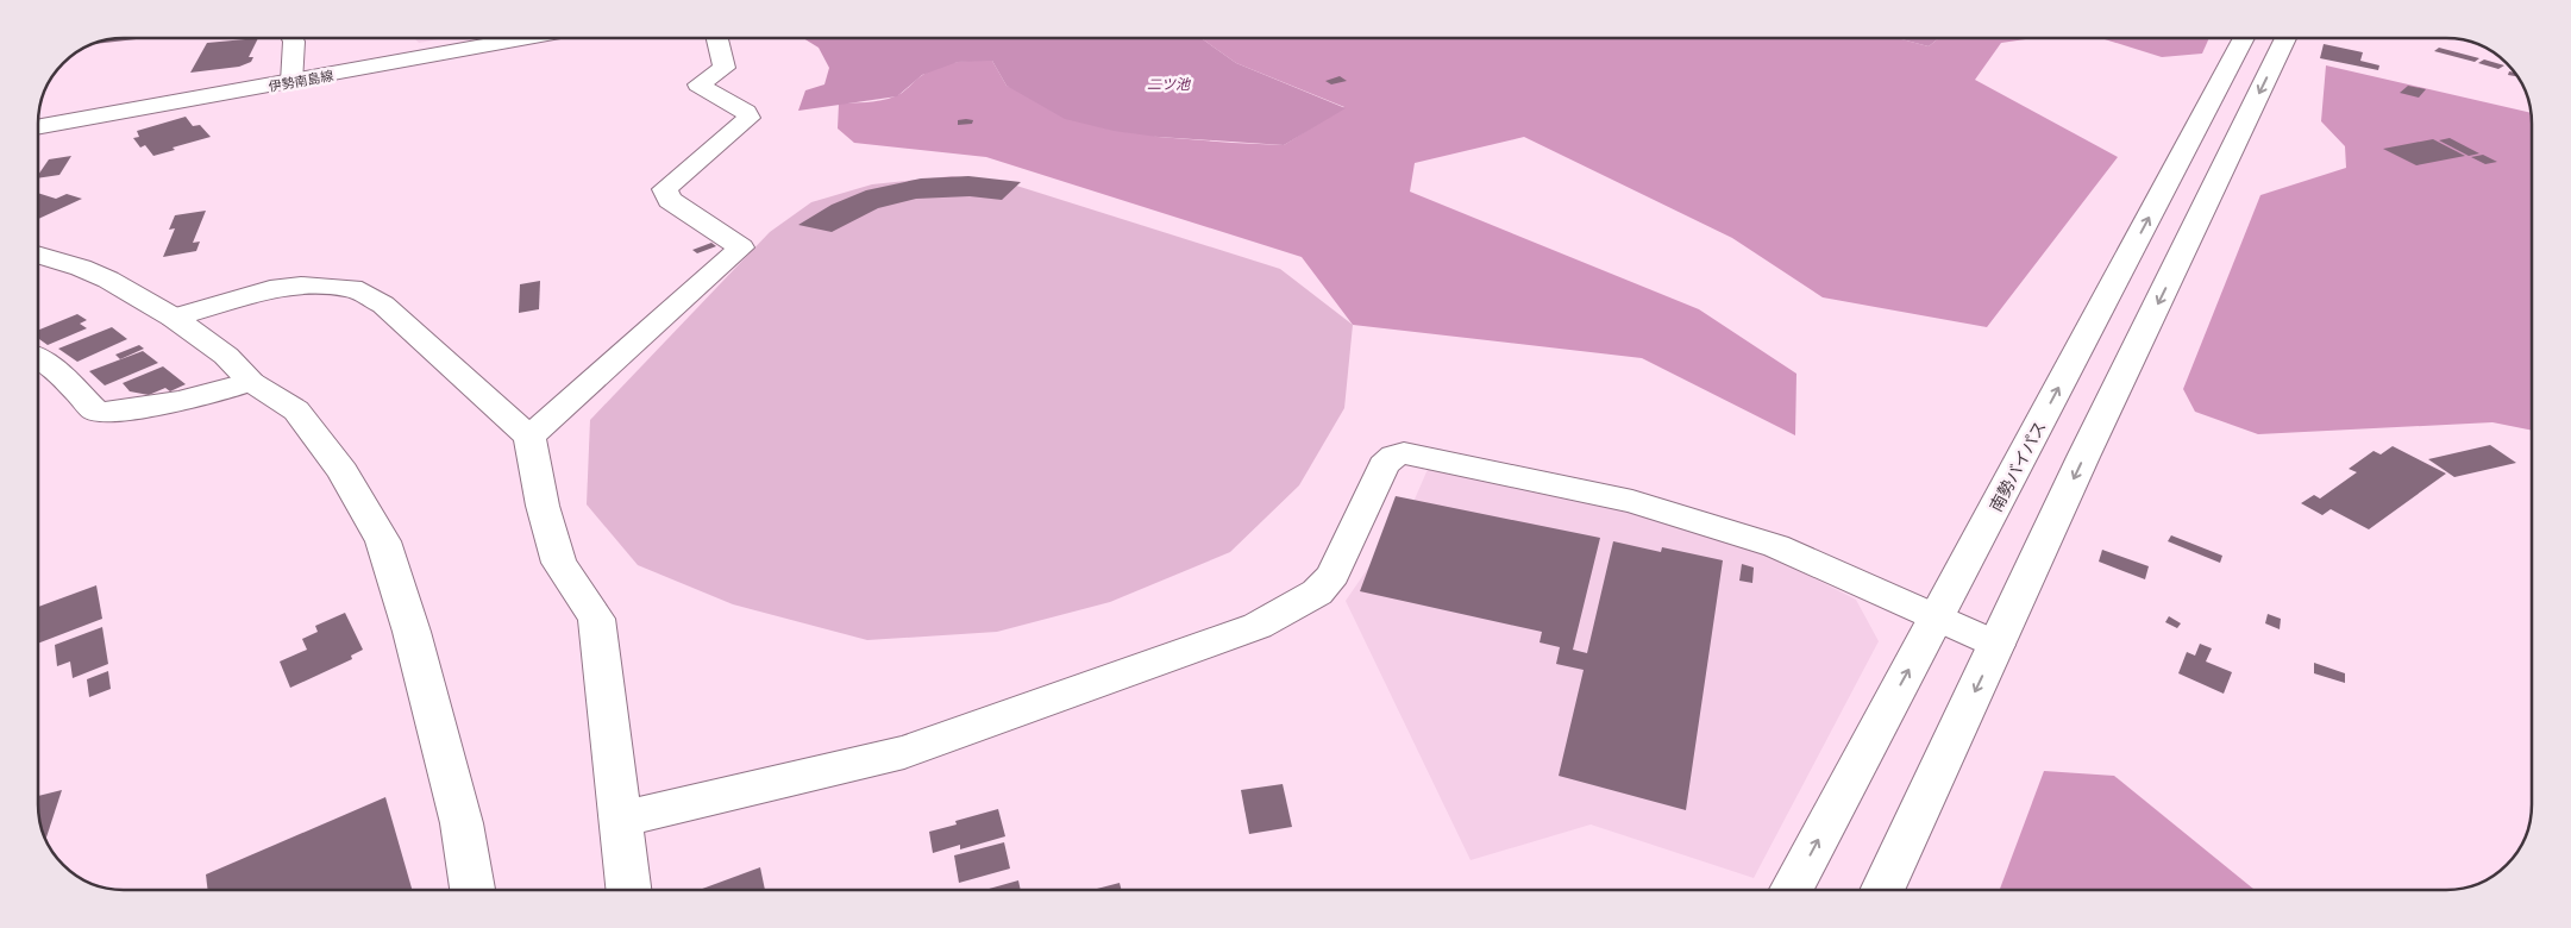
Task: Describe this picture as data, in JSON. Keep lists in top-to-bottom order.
{
  "streets": {
    "main road": ["伊勢南島線", "南勢バイパス"]
  },
  "water": ["二ツ池"]
}
